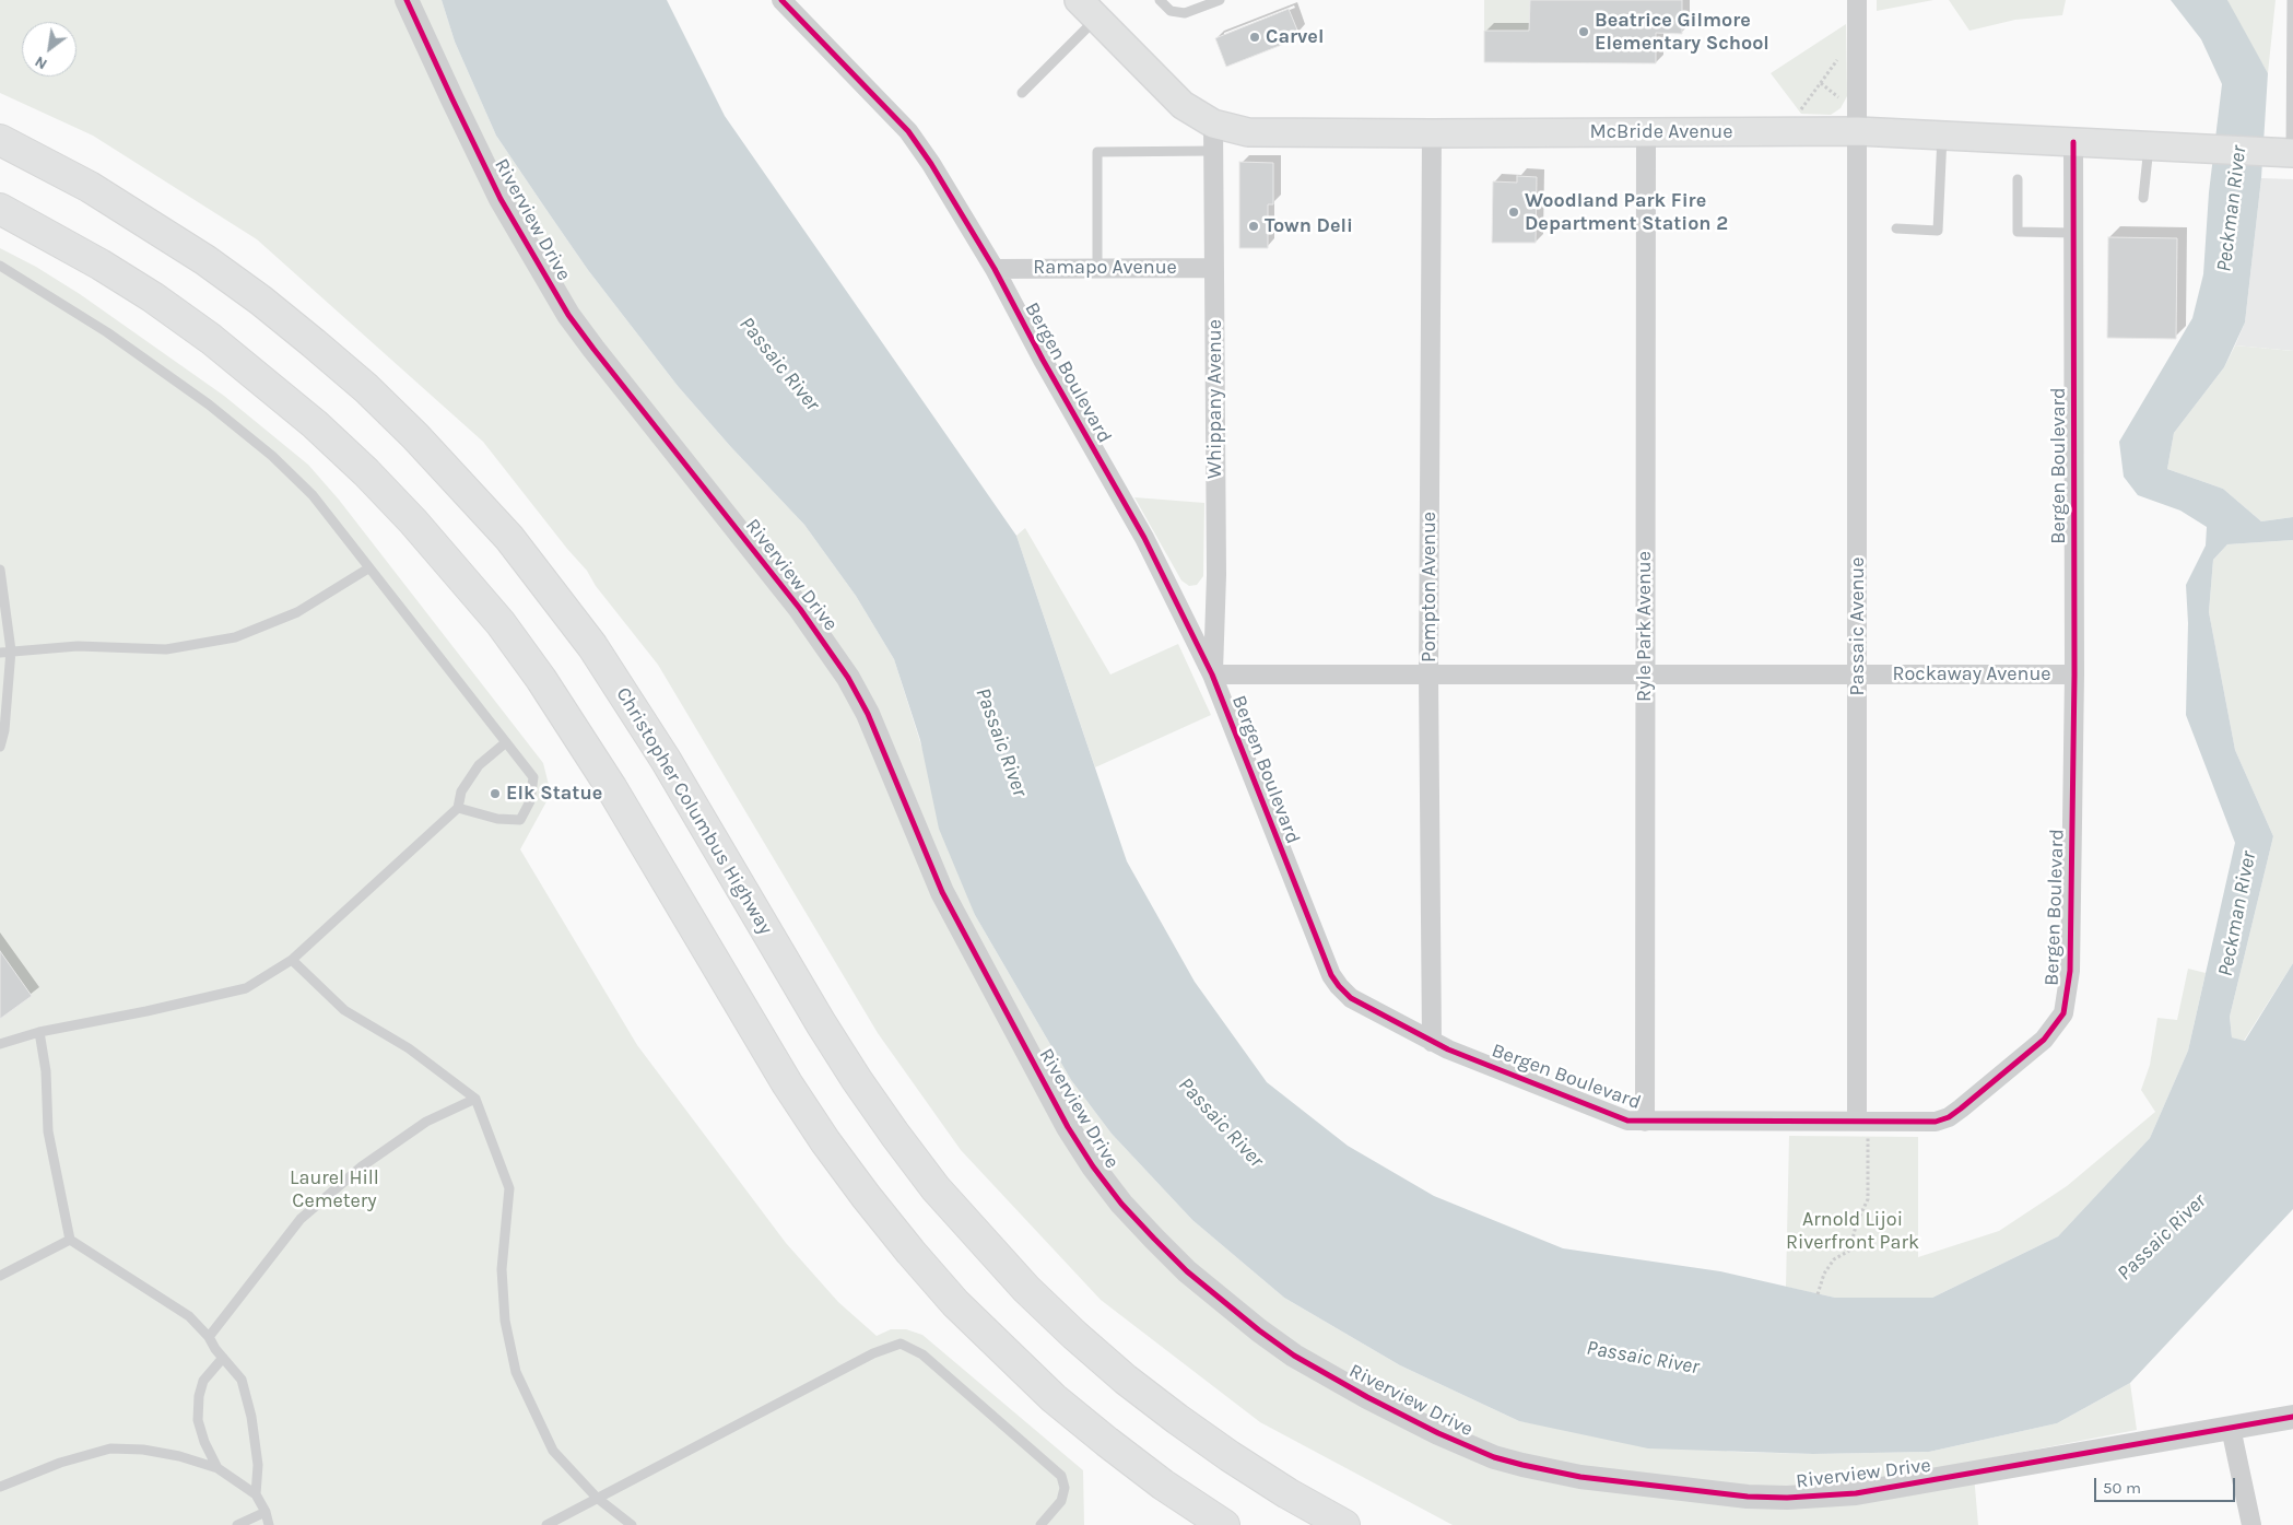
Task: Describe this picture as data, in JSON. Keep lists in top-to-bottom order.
{
  "streets": {
    "highway": ["Christopher Columbus Highway"],
    "main road": ["McBride Avenue"],
    "street": [
      "Riverview Drive",
      "Ramapo Avenue",
      "Bergen Boulevard",
      "Whippany Avenue",
      "Pompton Avenue",
      "Ryle Park Avenue",
      "Passaic Avenue",
      "Rockaway Avenue"
    ]
  },
  "crossings": [
    ["McBride Avenue", "Bergen Boulevard"],
    ["McBride Avenue", "Whippany Avenue"],
    ["McBride Avenue", "Pompton Avenue"],
    ["McBride Avenue", "Ryle Park Avenue"],
    ["McBride Avenue", "Passaic Avenue"],
    ["Ramapo Avenue", "Bergen Boulevard"],
    ["Ramapo Avenue", "Whippany Avenue"],
    ["Bergen Boulevard", "Whippany Avenue"],
    ["Bergen Boulevard", "Pompton Avenue"],
    ["Bergen Boulevard", "Ryle Park Avenue"],
    ["Bergen Boulevard", "Passaic Avenue"],
    ["Bergen Boulevard", "Rockaway Avenue"],
    ["Whippany Avenue", "Rockaway Avenue"],
    ["Pompton Avenue", "Rockaway Avenue"],
    ["Ryle Park Avenue", "Rockaway Avenue"],
    ["Passaic Avenue", "Rockaway Avenue"]
  ],
  "water": ["Peckman River", "Passaic River"],
  "parks": ["Laurel Hill Cemetery", "Arnold Lijoi Riverfront Park"],
  "places": [
    "Beatrice Gilmore Elementary School",
    "Carvel",
    "Woodland Park Fire Department Station 2",
    "Town Deli",
    "Elk Statue"
  ],
  "scale_bar": "50 m",
  "north": "bottom left"
}
